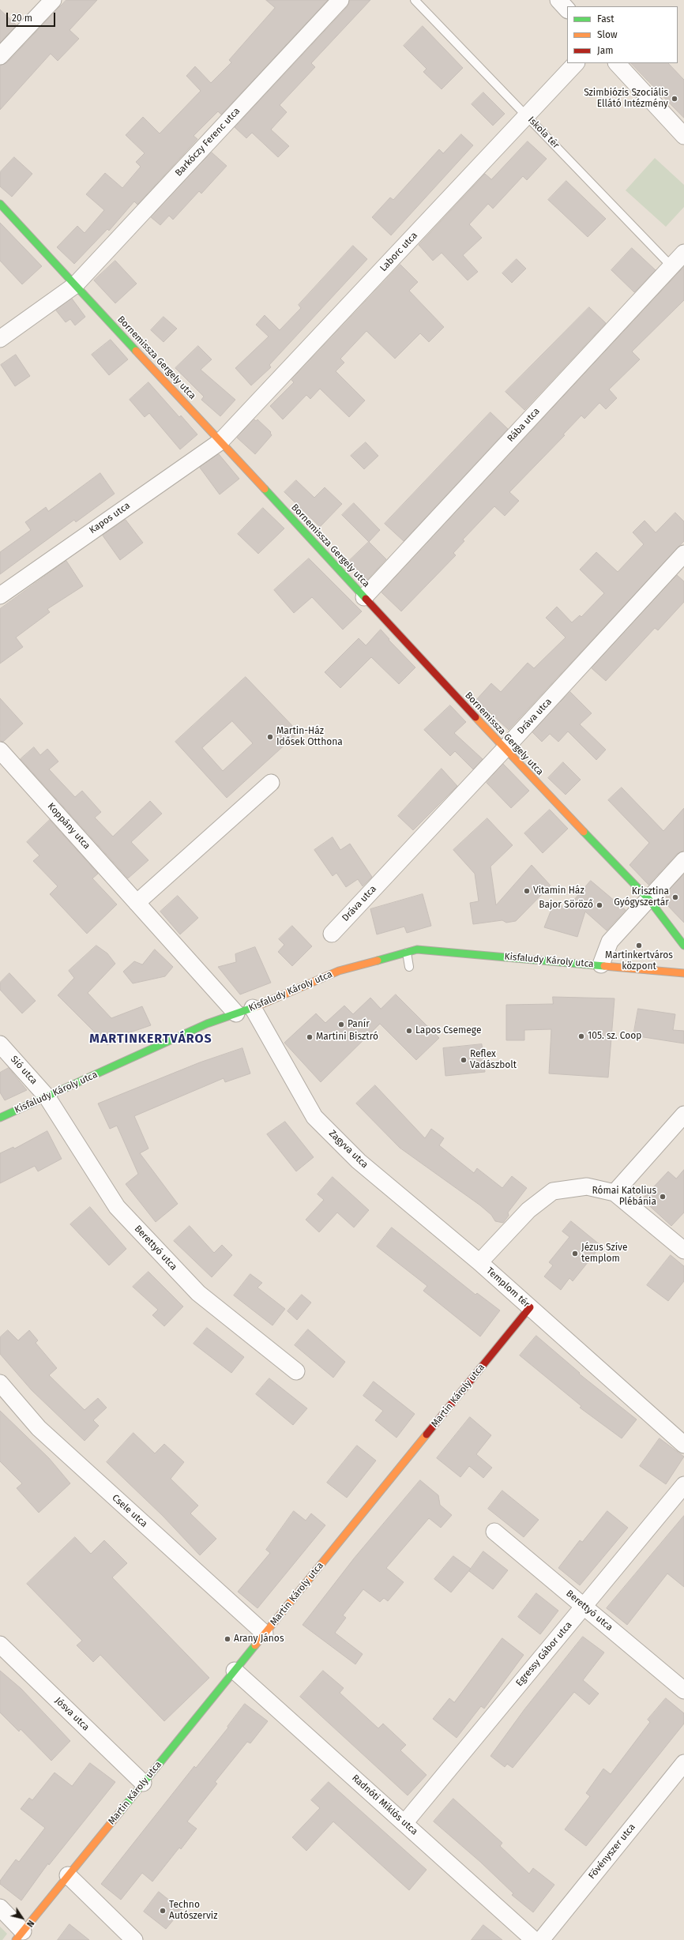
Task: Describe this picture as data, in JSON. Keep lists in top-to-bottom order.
{
  "streets": {
    "street": [
      "Barkóczy Ferenc utca",
      "Laborc utca",
      "Bornemissza Gergely utca",
      "Rába utca",
      "Kapos utca",
      "Dráva utca",
      "Koppány utca",
      "Kisfaludy Károly utca",
      "Sió utca",
      "Zagyva utca",
      "Berettyó utca",
      "Templom tér",
      "Martin Károly utca",
      "Csele utca",
      "Egressy Gábor utca",
      "Jósva utca",
      "Radnóti Miklós utca",
      "Fövényszer utca"
    ],
    "lane": ["Iskola tér"]
  },
  "crossings": [
    ["Iskola tér", "Laborc utca"],
    ["Iskola tér", "Rába utca"],
    ["Barkóczy Ferenc utca", "Bornemissza Gergely utca"],
    ["Laborc utca", "Bornemissza Gergely utca"],
    ["Laborc utca", "Kapos utca"],
    ["Bornemissza Gergely utca", "Rába utca"],
    ["Bornemissza Gergely utca", "Kapos utca"],
    ["Bornemissza Gergely utca", "Dráva utca"],
    ["Bornemissza Gergely utca", "Kisfaludy Károly utca"],
    ["Koppány utca", "Kisfaludy Károly utca"],
    ["Kisfaludy Károly utca", "Sió utca"],
    ["Kisfaludy Károly utca", "Zagyva utca"],
    ["Kisfaludy Károly utca", "Berettyó utca"],
    ["Sió utca", "Berettyó utca"],
    ["Zagyva utca", "Templom tér"],
    ["Berettyó utca", "Egressy Gábor utca"],
    ["Templom tér", "Martin Károly utca"],
    ["Martin Károly utca", "Csele utca"],
    ["Martin Károly utca", "Jósva utca"],
    ["Martin Károly utca", "Radnóti Miklós utca"],
    ["Egressy Gábor utca", "Radnóti Miklós utca"]
  ],
  "districts": ["MARTINKERTVÁROS"],
  "places": [
    "Szimbiózis Szociális Ellátó Intézmény",
    "Martin-Ház Idősek Otthona",
    "Vitamin Ház",
    "Krisztina Gyógyszertár",
    "Bajor Söröző",
    "Martinkertváros központ",
    "Panír",
    "Lapos Csemege",
    "105. sz. Coop",
    "Martini Bisztró",
    "Reflex Vadászbolt",
    "Római Katolius Plébánia",
    "Jézus Szíve templom",
    "Arany János",
    "Techno Autószerviz"
  ],
  "legend": ["Fast", "Slow", "Jam"],
  "scale_bar": "20 m",
  "north": "bottom right"
}
